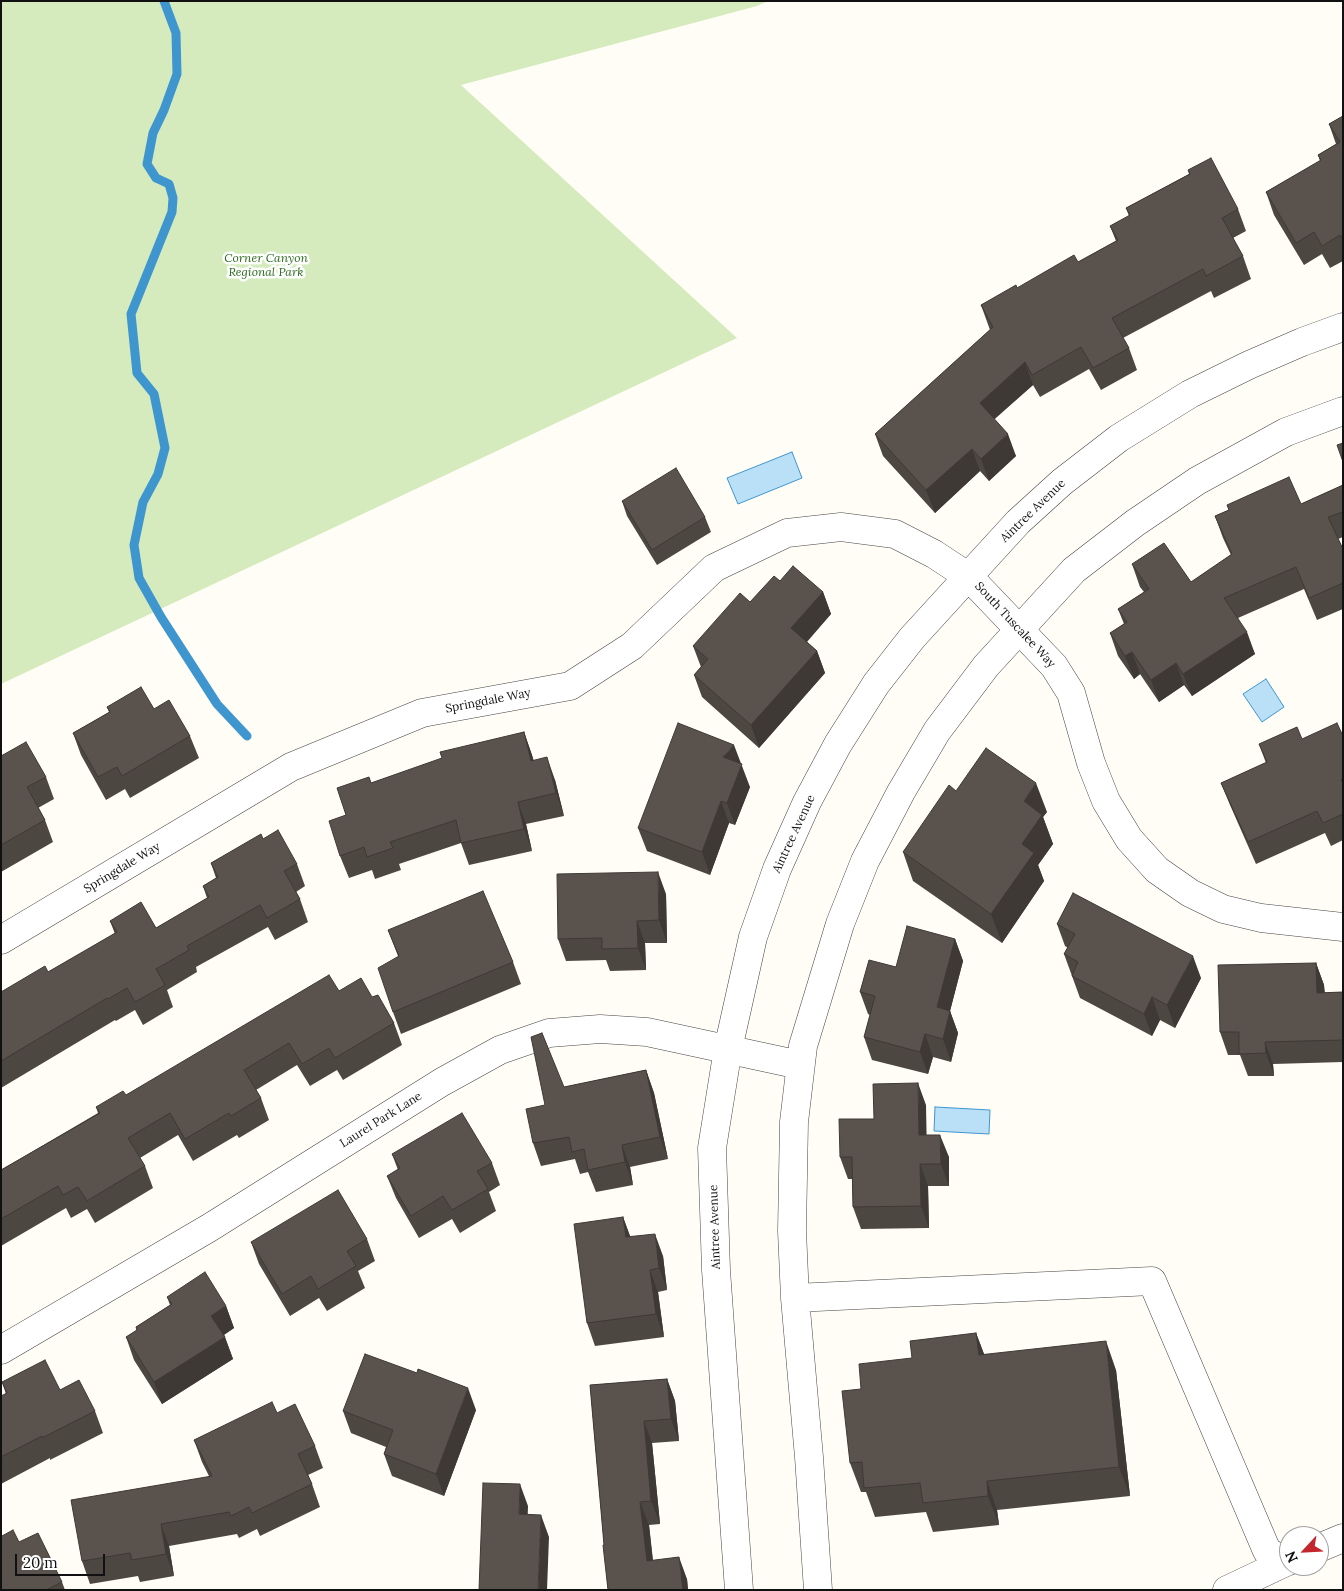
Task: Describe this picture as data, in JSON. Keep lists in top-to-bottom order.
{
  "streets": {
    "street": [
      "Aintree Avenue",
      "South Tuscalee Way",
      "Springdale Way",
      "Laurel Park Lane"
    ]
  },
  "crossings": [
    ["Aintree Avenue", "South Tuscalee Way"],
    ["Aintree Avenue", "Springdale Way"],
    ["Aintree Avenue", "Laurel Park Lane"],
    ["South Tuscalee Way", "Springdale Way"]
  ],
  "parks": ["Corner Canyon Regional Park"],
  "scale_bar": "20 m",
  "north": "bottom left"
}
